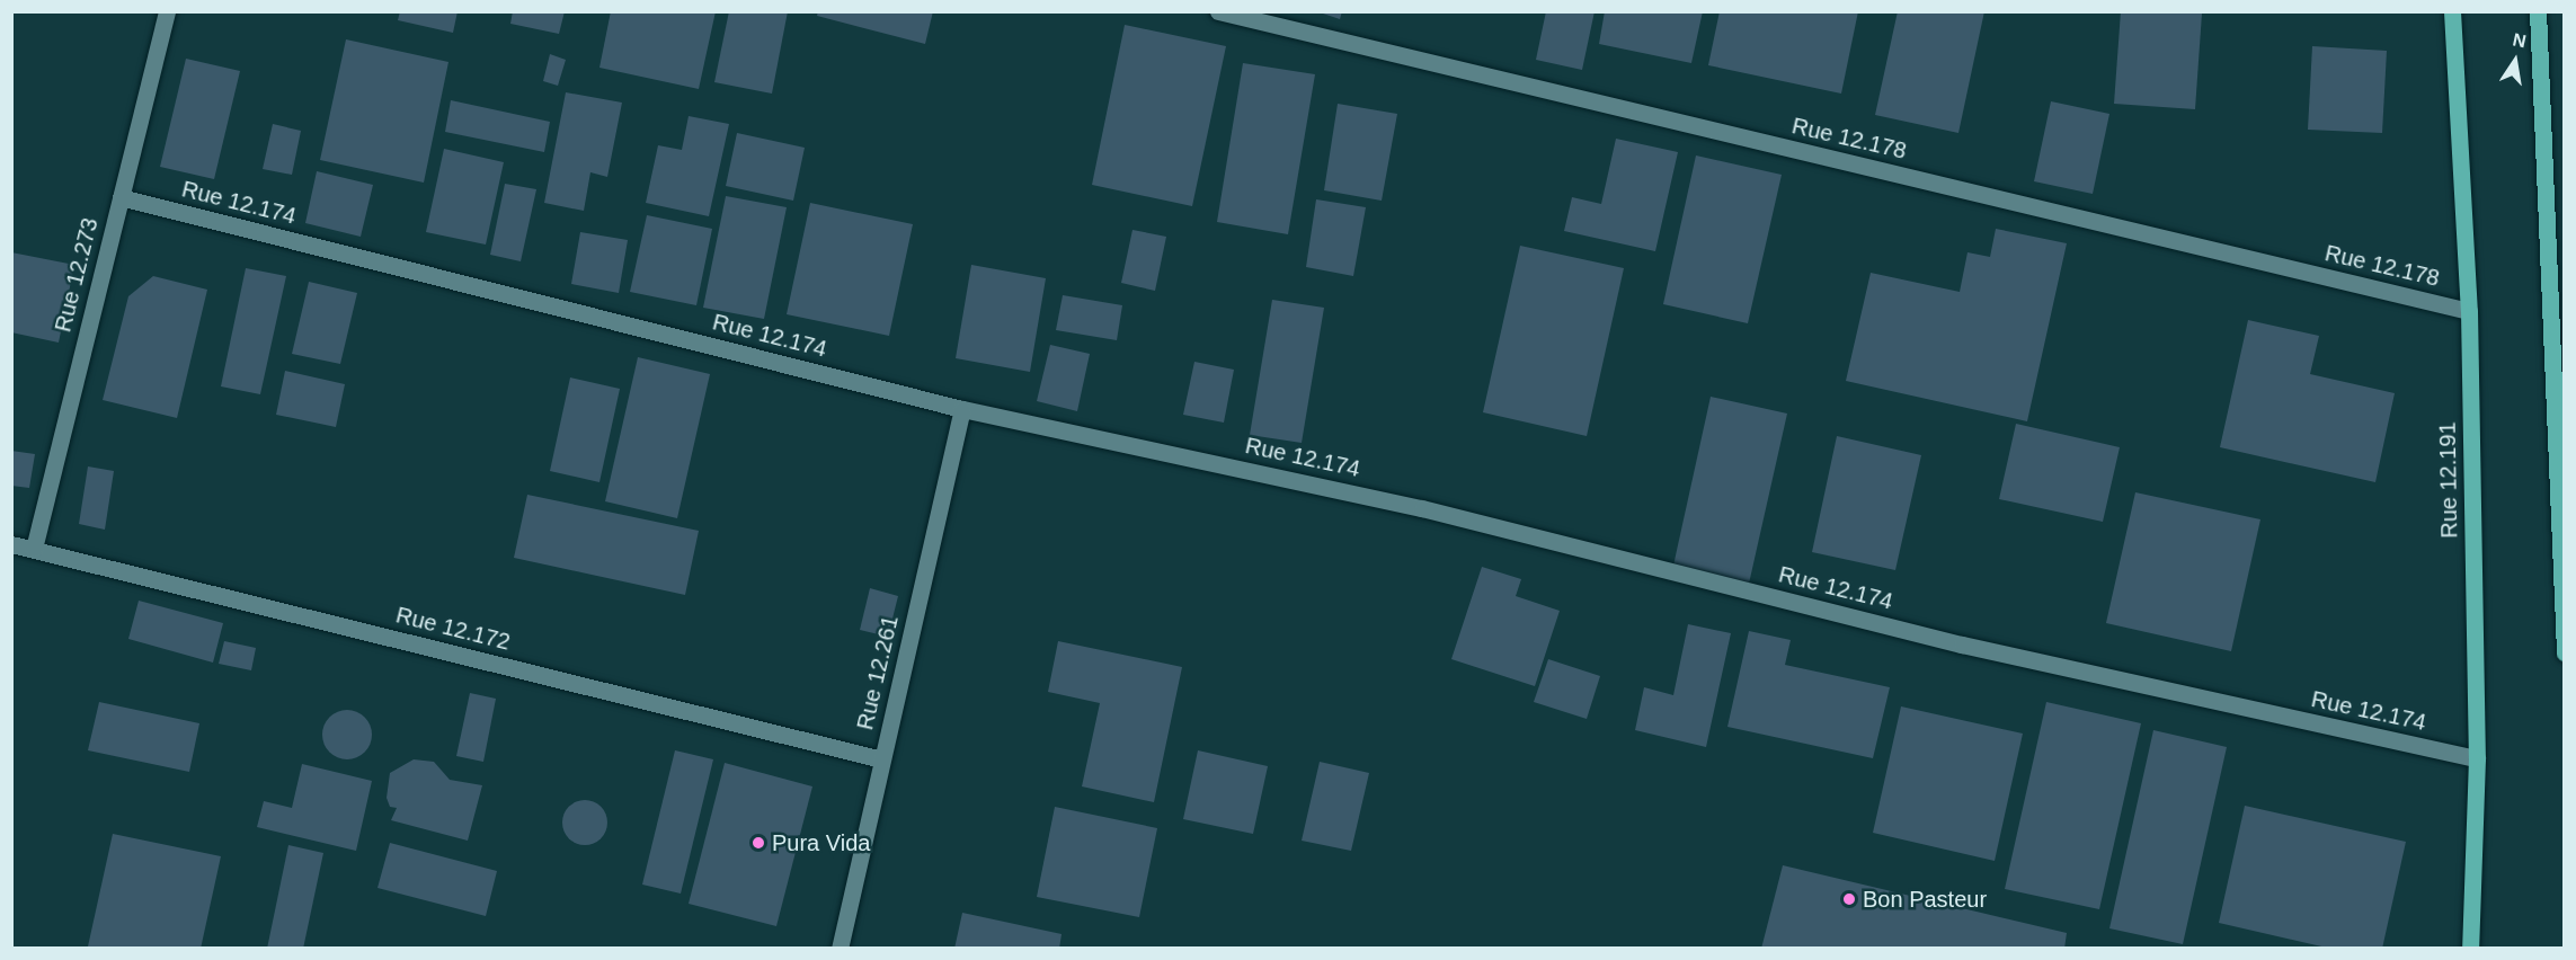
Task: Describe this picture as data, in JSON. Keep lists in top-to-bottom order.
{
  "streets": {
    "main road": ["Rue 12.191"],
    "street": [
      "Rue 12.178",
      "Rue 12.174",
      "Rue 12.273",
      "Rue 12.172",
      "Rue 12.261"
    ]
  },
  "crossings": [
    ["Rue 12.178", "Rue 12.191"],
    ["Rue 12.174", "Rue 12.273"],
    ["Rue 12.174", "Rue 12.191"],
    ["Rue 12.174", "Rue 12.261"],
    ["Rue 12.273", "Rue 12.172"],
    ["Rue 12.172", "Rue 12.261"]
  ],
  "places": ["Pura Vida", "Bon Pasteur"],
  "north": "top"
}
